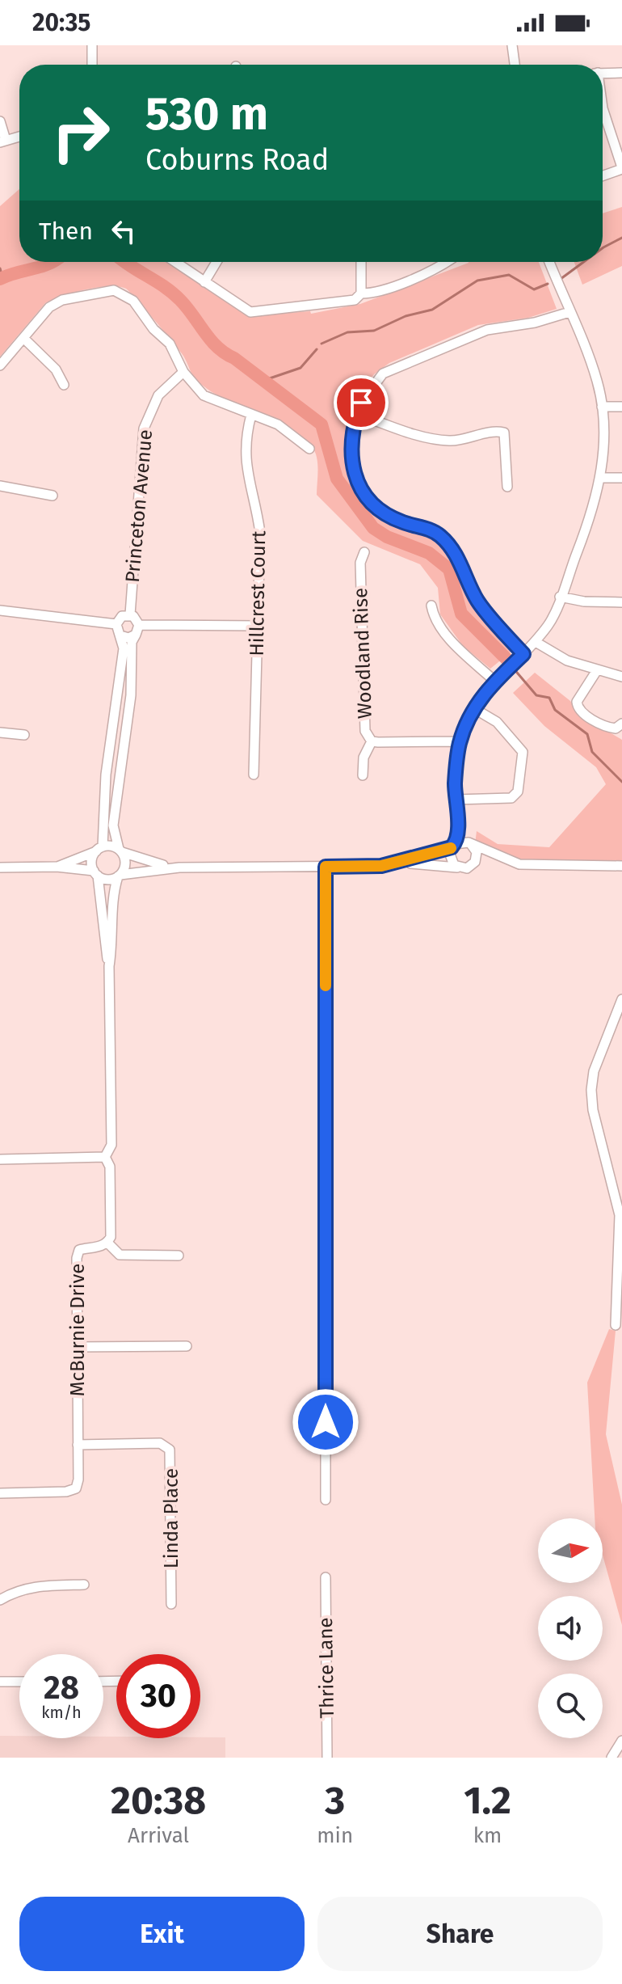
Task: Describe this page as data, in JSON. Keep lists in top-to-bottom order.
{
  "streets": {
    "street": [
      "Princeton Avenue",
      "Hillcrest Court",
      "Woodland Rise",
      "McBurnie Drive",
      "Linda Place",
      "Thrice Lane"
    ]
  },
  "crossings": [
    ["McBurnie Drive", "Linda Place"]
  ],
  "north": "right",
  "page": {
    "status": "20:35",
    "turn": ["530 m", "Coburns Road"],
    "then": "Then",
    "speed": "28 km/h",
    "limit": "30",
    "eta": [
      "20:38",
      "Arrival",
      "3",
      "min",
      "1.2",
      "km"
    ],
    "buttons": ["Exit", "Share"]
  }
}
